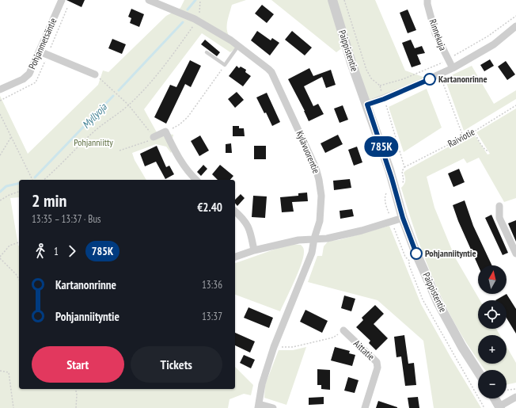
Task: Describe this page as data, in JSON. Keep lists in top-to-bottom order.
{
  "streets": {
    "street": [
      "Rinnekuja",
      "Pohjanmetsäntie",
      "Paippistentie",
      "Kylävuorentie",
      "Aittatie"
    ],
    "path": ["Raiviotie"]
  },
  "water": ["Myllyoja"],
  "parks": ["Pohjanniitty"],
  "places": ["Kartanonrinne", "Pohjanniityntie"],
  "lines": ["bus line 785K"],
  "north": "top",
  "page": {
    "on_map": "785K",
    "heading": ["2 min", "13:35 – 13:37 · Bus", "€2.40"],
    "legs": ["1", "785K"],
    "map_buttons": ["+", "−"],
    "list": [
      {
        "name": "Kartanonrinne",
        "value": "13:36"
      },
      {
        "name": "Pohjanniityntie",
        "value": "13:37"
      }
    ],
    "buttons": ["Start", "Tickets"]
  }
}
